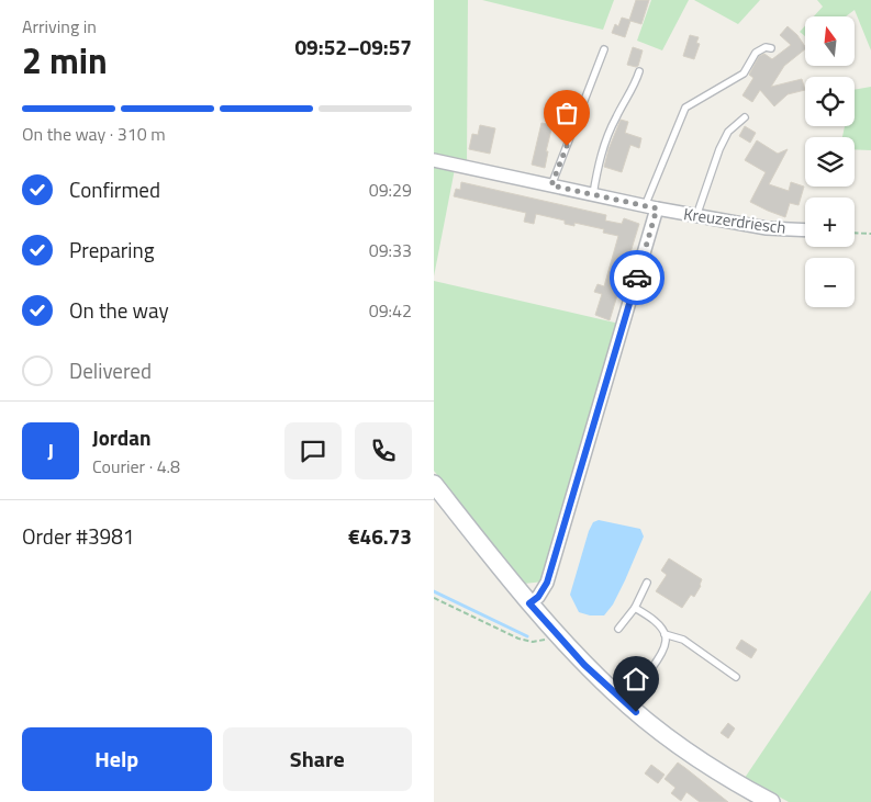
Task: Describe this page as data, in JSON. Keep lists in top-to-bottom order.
{
  "streets": {
    "street": ["Kreuzerdriesch"]
  },
  "north": "top",
  "page": {
    "heading": ["2 min", "Arriving in", "09:52–09:57"],
    "panel": [
      "Jordan",
      "Courier · 4.8",
      "Order #3981",
      "€46.73"
    ],
    "map_buttons": ["+", "−"],
    "bar": "On the way · 310 m",
    "list": [
      ["Confirmed", "09:29"],
      ["Preparing", "09:33"],
      ["On the way", "09:42"],
      "Delivered"
    ],
    "round": "J",
    "buttons": ["Help", "Share"]
  }
}
